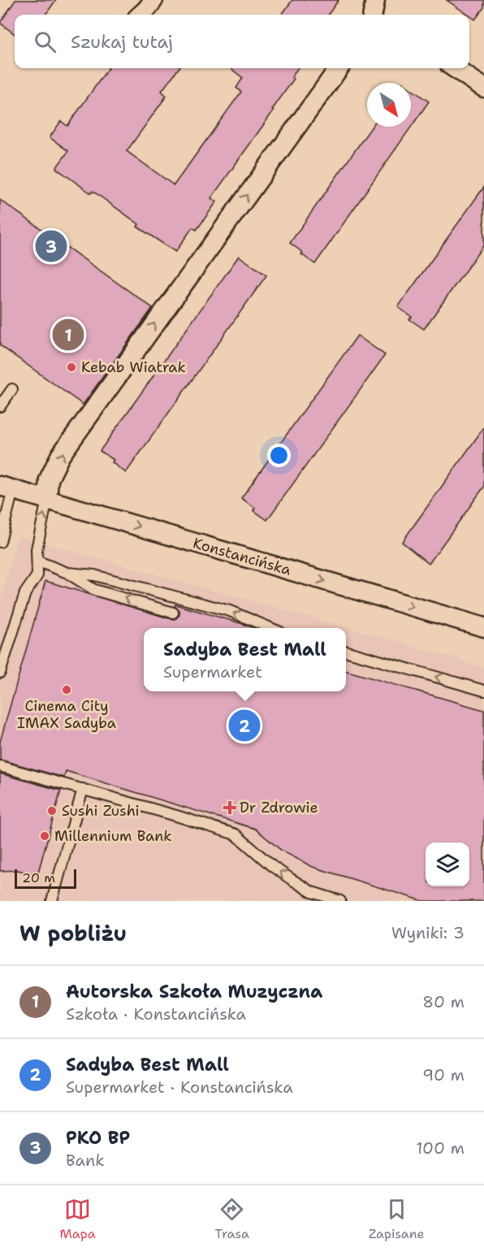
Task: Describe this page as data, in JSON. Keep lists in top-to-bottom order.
{
  "streets": {
    "street": ["Konstancińska"]
  },
  "one_way": ["Konstancińska"],
  "places": {
    "other": [
      "Kebab Wiatrak",
      "Cinema City IMAX Sadyba",
      "Sushi Zushi",
      "Millennium Bank"
    ],
    "health": ["Dr Zdrowie"]
  },
  "scale_bar": "20 m",
  "north": "bottom right",
  "page": {
    "search": "Szukaj tutaj",
    "pins": ["3", "1", "2"],
    "popup": ["Sadyba Best Mall", "Supermarket"],
    "scale": "20 m",
    "heading": ["W pobliżu", "Wyniki: 3"],
    "list": [
      {
        "mark": "1",
        "name": "Autorska Szkoła Muzyczna",
        "note": "Szkoła · Konstancińska",
        "value": "80 m"
      },
      {
        "mark": "2",
        "name": "Sadyba Best Mall",
        "note": "Supermarket · Konstancińska",
        "value": "90 m"
      },
      {
        "mark": "3",
        "name": "PKO BP",
        "note": "Bank",
        "value": "100 m"
      }
    ],
    "nav": ["Mapa", "Trasa", "Zapisane"]
  }
}
